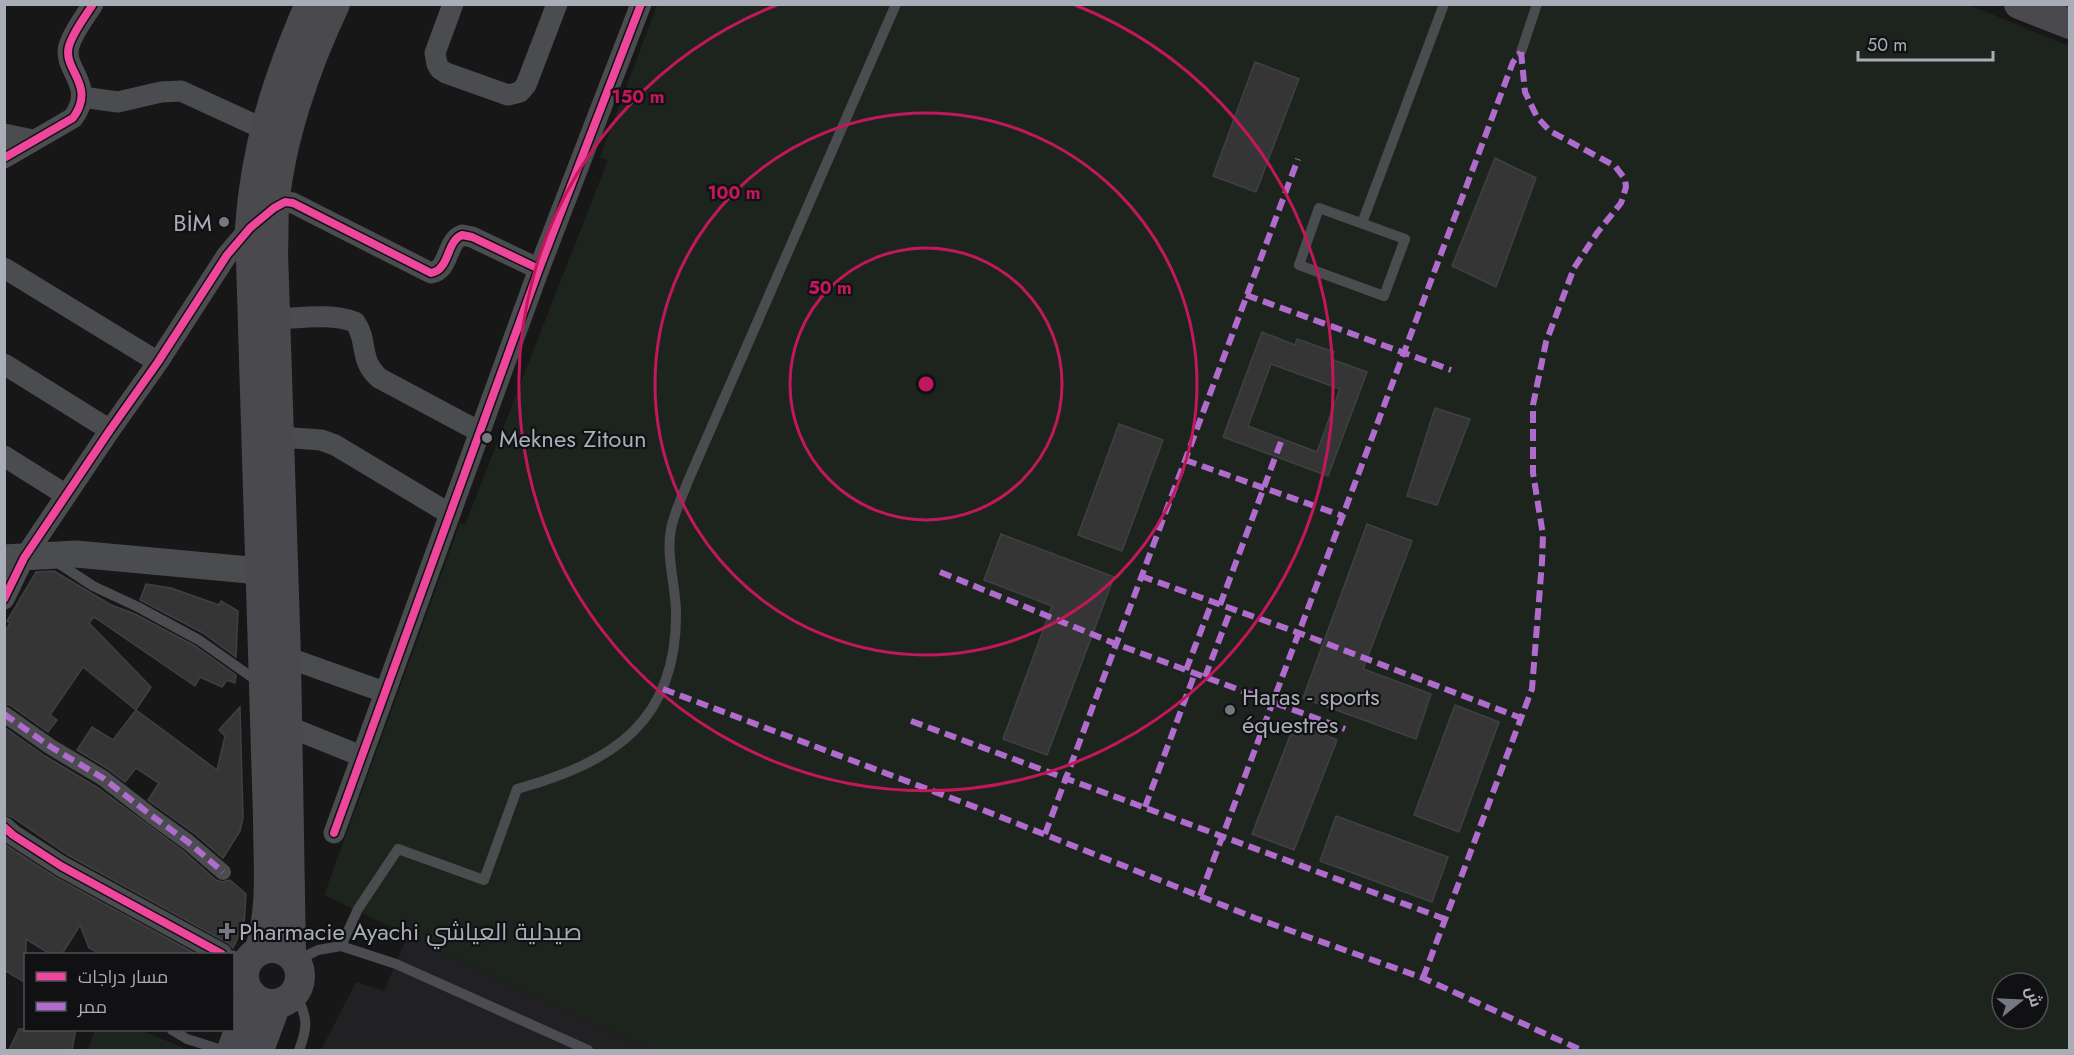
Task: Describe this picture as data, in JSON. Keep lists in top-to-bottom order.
{
  "places": {
    "other": ["BİM", "Meknes Zitoun", "Haras - sports équestres"],
    "health": ["Pharmacie Ayachi صيدلية العياشي"]
  },
  "legend": ["مسار دراجات", "ممر"],
  "scale_bar": "50 m",
  "north": "right",
  "rings": ["150 m", "100 m", "50 m"]
}
